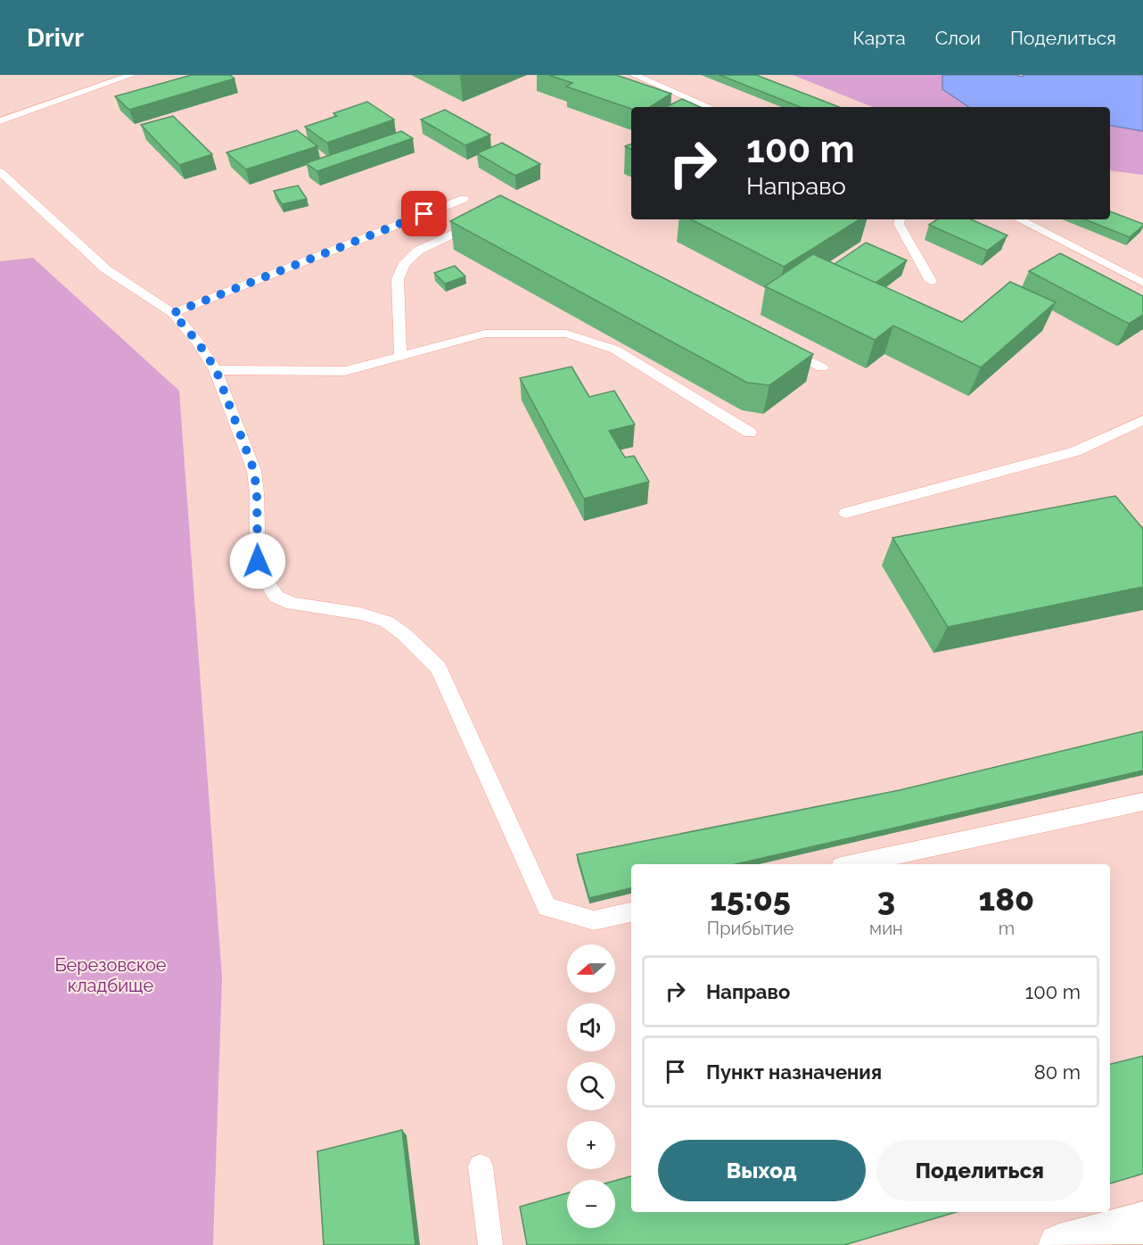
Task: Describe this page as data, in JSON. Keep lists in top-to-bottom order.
{
  "parks": ["Березовское кладбище"],
  "north": "left",
  "page": {
    "header": "Drivr",
    "nav": ["Карта", "Слои", "Поделиться"],
    "turn": ["100 m", "Направо"],
    "eta": [
      "15:05",
      "Прибытие",
      "3",
      "мин",
      "180",
      "m"
    ],
    "map_buttons": ["+", "−"],
    "list": [
      {
        "name": "Направо",
        "value": "100 m"
      },
      {
        "name": "Пункт назначения",
        "value": "80 m"
      }
    ],
    "buttons": ["Выход", "Поделиться"]
  }
}
